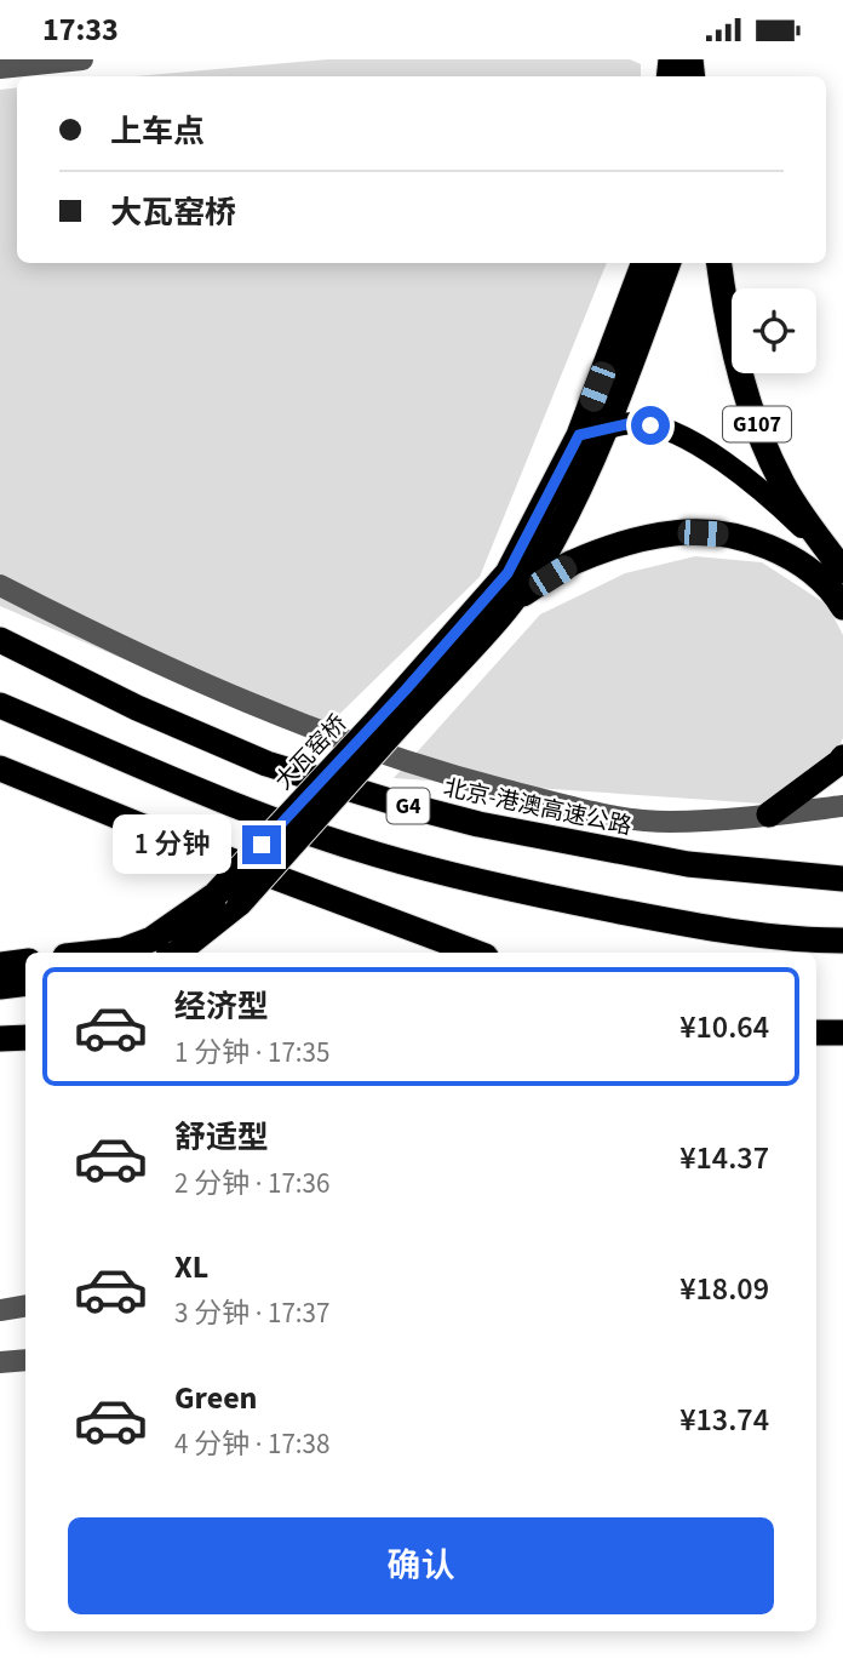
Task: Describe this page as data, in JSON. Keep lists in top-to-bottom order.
{
  "streets": {
    "highway": [
      "G107",
      "大瓦窑桥",
      "G4",
      "北京-港澳高速公路"
    ]
  },
  "page": {
    "status": "17:33",
    "banner": ["上车点", "大瓦窑桥"],
    "bubble": "1 分钟",
    "list": [
      {
        "name": "经济型",
        "note": "1 分钟 · 17:35",
        "value": "¥10.64"
      },
      {
        "name": "舒适型",
        "note": "2 分钟 · 17:36",
        "value": "¥14.37"
      },
      {
        "name": "XL",
        "note": "3 分钟 · 17:37",
        "value": "¥18.09"
      },
      {
        "name": "Green",
        "note": "4 分钟 · 17:38",
        "value": "¥13.74"
      }
    ],
    "buttons": "确认"
  }
}
